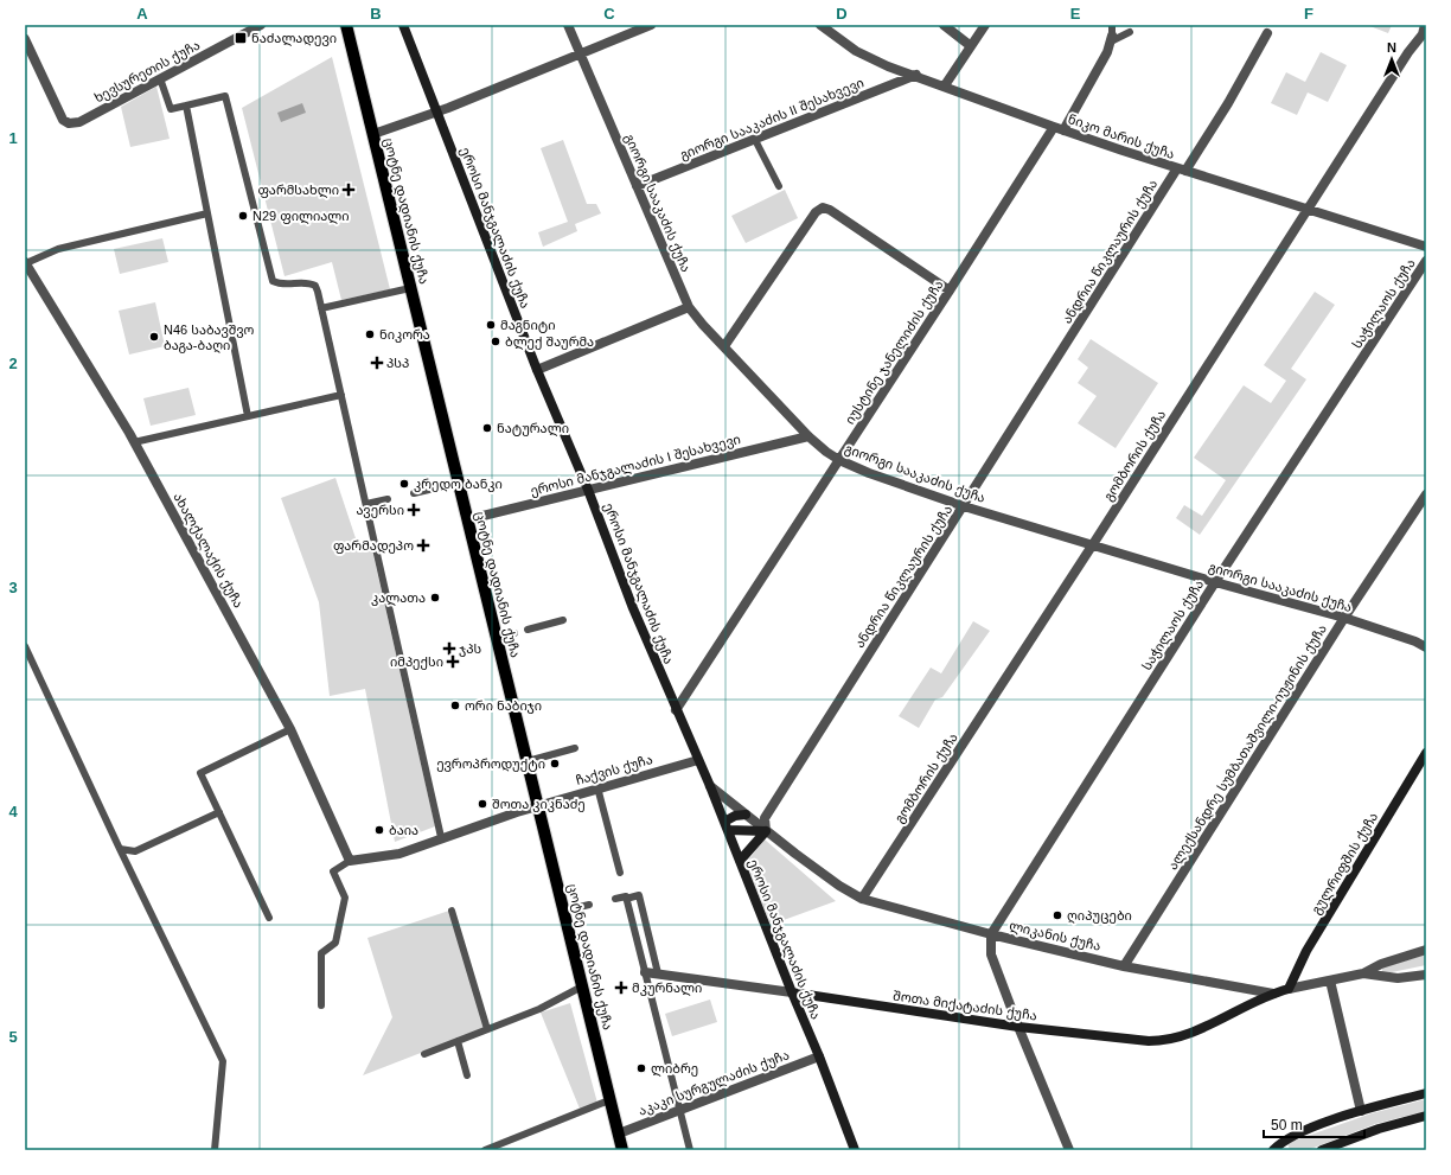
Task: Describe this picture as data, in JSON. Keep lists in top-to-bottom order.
{
  "streets": {
    "main road": ["ცოტნე დადიანის ქუჩა"],
    "street": [
      "ხევსურეთის ქუჩა",
      "გიორგი სააკაძის II შესახვევი",
      "ნიკო მარის ქუჩა",
      "გიორგი სააკაძის ქუჩა",
      "ეროსი მანჯგალაძის ქუჩა",
      "ანდრია წიკლაურის ქუჩა",
      "საჭილაოს ქუჩა",
      "იუსტინე ჯანელიძის ქუჩა",
      "გომბორის ქუჩა",
      "ეროსი მანჯგალაძის I შესახვევი",
      "ახალქალაქის ქუჩა",
      "ალექსანდრე სუმბათაშვილი-იუჟინის ქუჩა",
      "ჩაქვის ქუჩა",
      "გულრიფშის ქუჩა",
      "ლიკანის ქუჩა",
      "შოთა მიქატაძის ქუჩა",
      "აკაკი სურგულაძის ქუჩა"
    ]
  },
  "crossings": [
    ["გიორგი სააკაძის II შესახვევი", "ნიკო მარის ქუჩა"],
    ["გიორგი სააკაძის II შესახვევი", "გიორგი სააკაძის ქუჩა"],
    ["ნიკო მარის ქუჩა", "ანდრია წიკლაურის ქუჩა"],
    ["ნიკო მარის ქუჩა", "იუსტინე ჯანელიძის ქუჩა"],
    ["ნიკო მარის ქუჩა", "გომბორის ქუჩა"],
    ["გიორგი სააკაძის ქუჩა", "ანდრია წიკლაურის ქუჩა"],
    ["გიორგი სააკაძის ქუჩა", "საჭილაოს ქუჩა"],
    ["გიორგი სააკაძის ქუჩა", "იუსტინე ჯანელიძის ქუჩა"],
    ["გიორგი სააკაძის ქუჩა", "გომბორის ქუჩა"],
    ["გიორგი სააკაძის ქუჩა", "ეროსი მანჯგალაძის I შესახვევი"],
    ["გიორგი სააკაძის ქუჩა", "ალექსანდრე სუმბათაშვილი-იუჟინის ქუჩა"],
    ["ცოტნე დადიანის ქუჩა", "ეროსი მანჯგალაძის I შესახვევი"],
    ["ცოტნე დადიანის ქუჩა", "ჩაქვის ქუჩა"],
    ["ცოტნე დადიანის ქუჩა", "აკაკი სურგულაძის ქუჩა"],
    ["ეროსი მანჯგალაძის ქუჩა", "იუსტინე ჯანელიძის ქუჩა"],
    ["ეროსი მანჯგალაძის ქუჩა", "ეროსი მანჯგალაძის I შესახვევი"],
    ["ეროსი მანჯგალაძის ქუჩა", "ჩაქვის ქუჩა"],
    ["ეროსი მანჯგალაძის ქუჩა", "ლიკანის ქუჩა"],
    ["ეროსი მანჯგალაძის ქუჩა", "შოთა მიქატაძის ქუჩა"],
    ["ეროსი მანჯგალაძის ქუჩა", "აკაკი სურგულაძის ქუჩა"],
    ["ანდრია წიკლაურის ქუჩა", "ლიკანის ქუჩა"],
    ["საჭილაოს ქუჩა", "ლიკანის ქუჩა"],
    ["გომბორის ქუჩა", "ლიკანის ქუჩა"],
    ["ახალქალაქის ქუჩა", "ჩაქვის ქუჩა"],
    ["ალექსანდრე სუმბათაშვილი-იუჟინის ქუჩა", "ლიკანის ქუჩა"],
    ["გულრიფშის ქუჩა", "ლიკანის ქუჩა"],
    ["ლიკანის ქუჩა", "შოთა მიქატაძის ქუჩა"]
  ],
  "places": {
    "transit": ["ნაძალადევი"],
    "health": [
      "ფარმსახლი",
      "პსპ",
      "ავერსი",
      "ფარმადეპო",
      "ჯპს",
      "იმპექსი",
      "მკურნალი"
    ],
    "other": [
      "N29 ფილიალი",
      "მაგნიტი",
      "ნიკორა",
      "N46 საბავშვო ბაგა-ბაღი",
      "ბლექ შაურმა",
      "ნატურალი",
      "კრედო ბანკი",
      "კალათა",
      "ორი ნაბიჯი",
      "ევროპროდუქტი",
      "შოთა კიკნაძე",
      "ბაია",
      "ღიპუცები",
      "ლიბრე"
    ]
  },
  "scale_bar": "50 m",
  "north": "top",
  "grid": {
    "columns": [
      "A",
      "B",
      "C",
      "D",
      "E",
      "F"
    ],
    "rows": [
      "1",
      "2",
      "3",
      "4",
      "5"
    ]
  }
}
